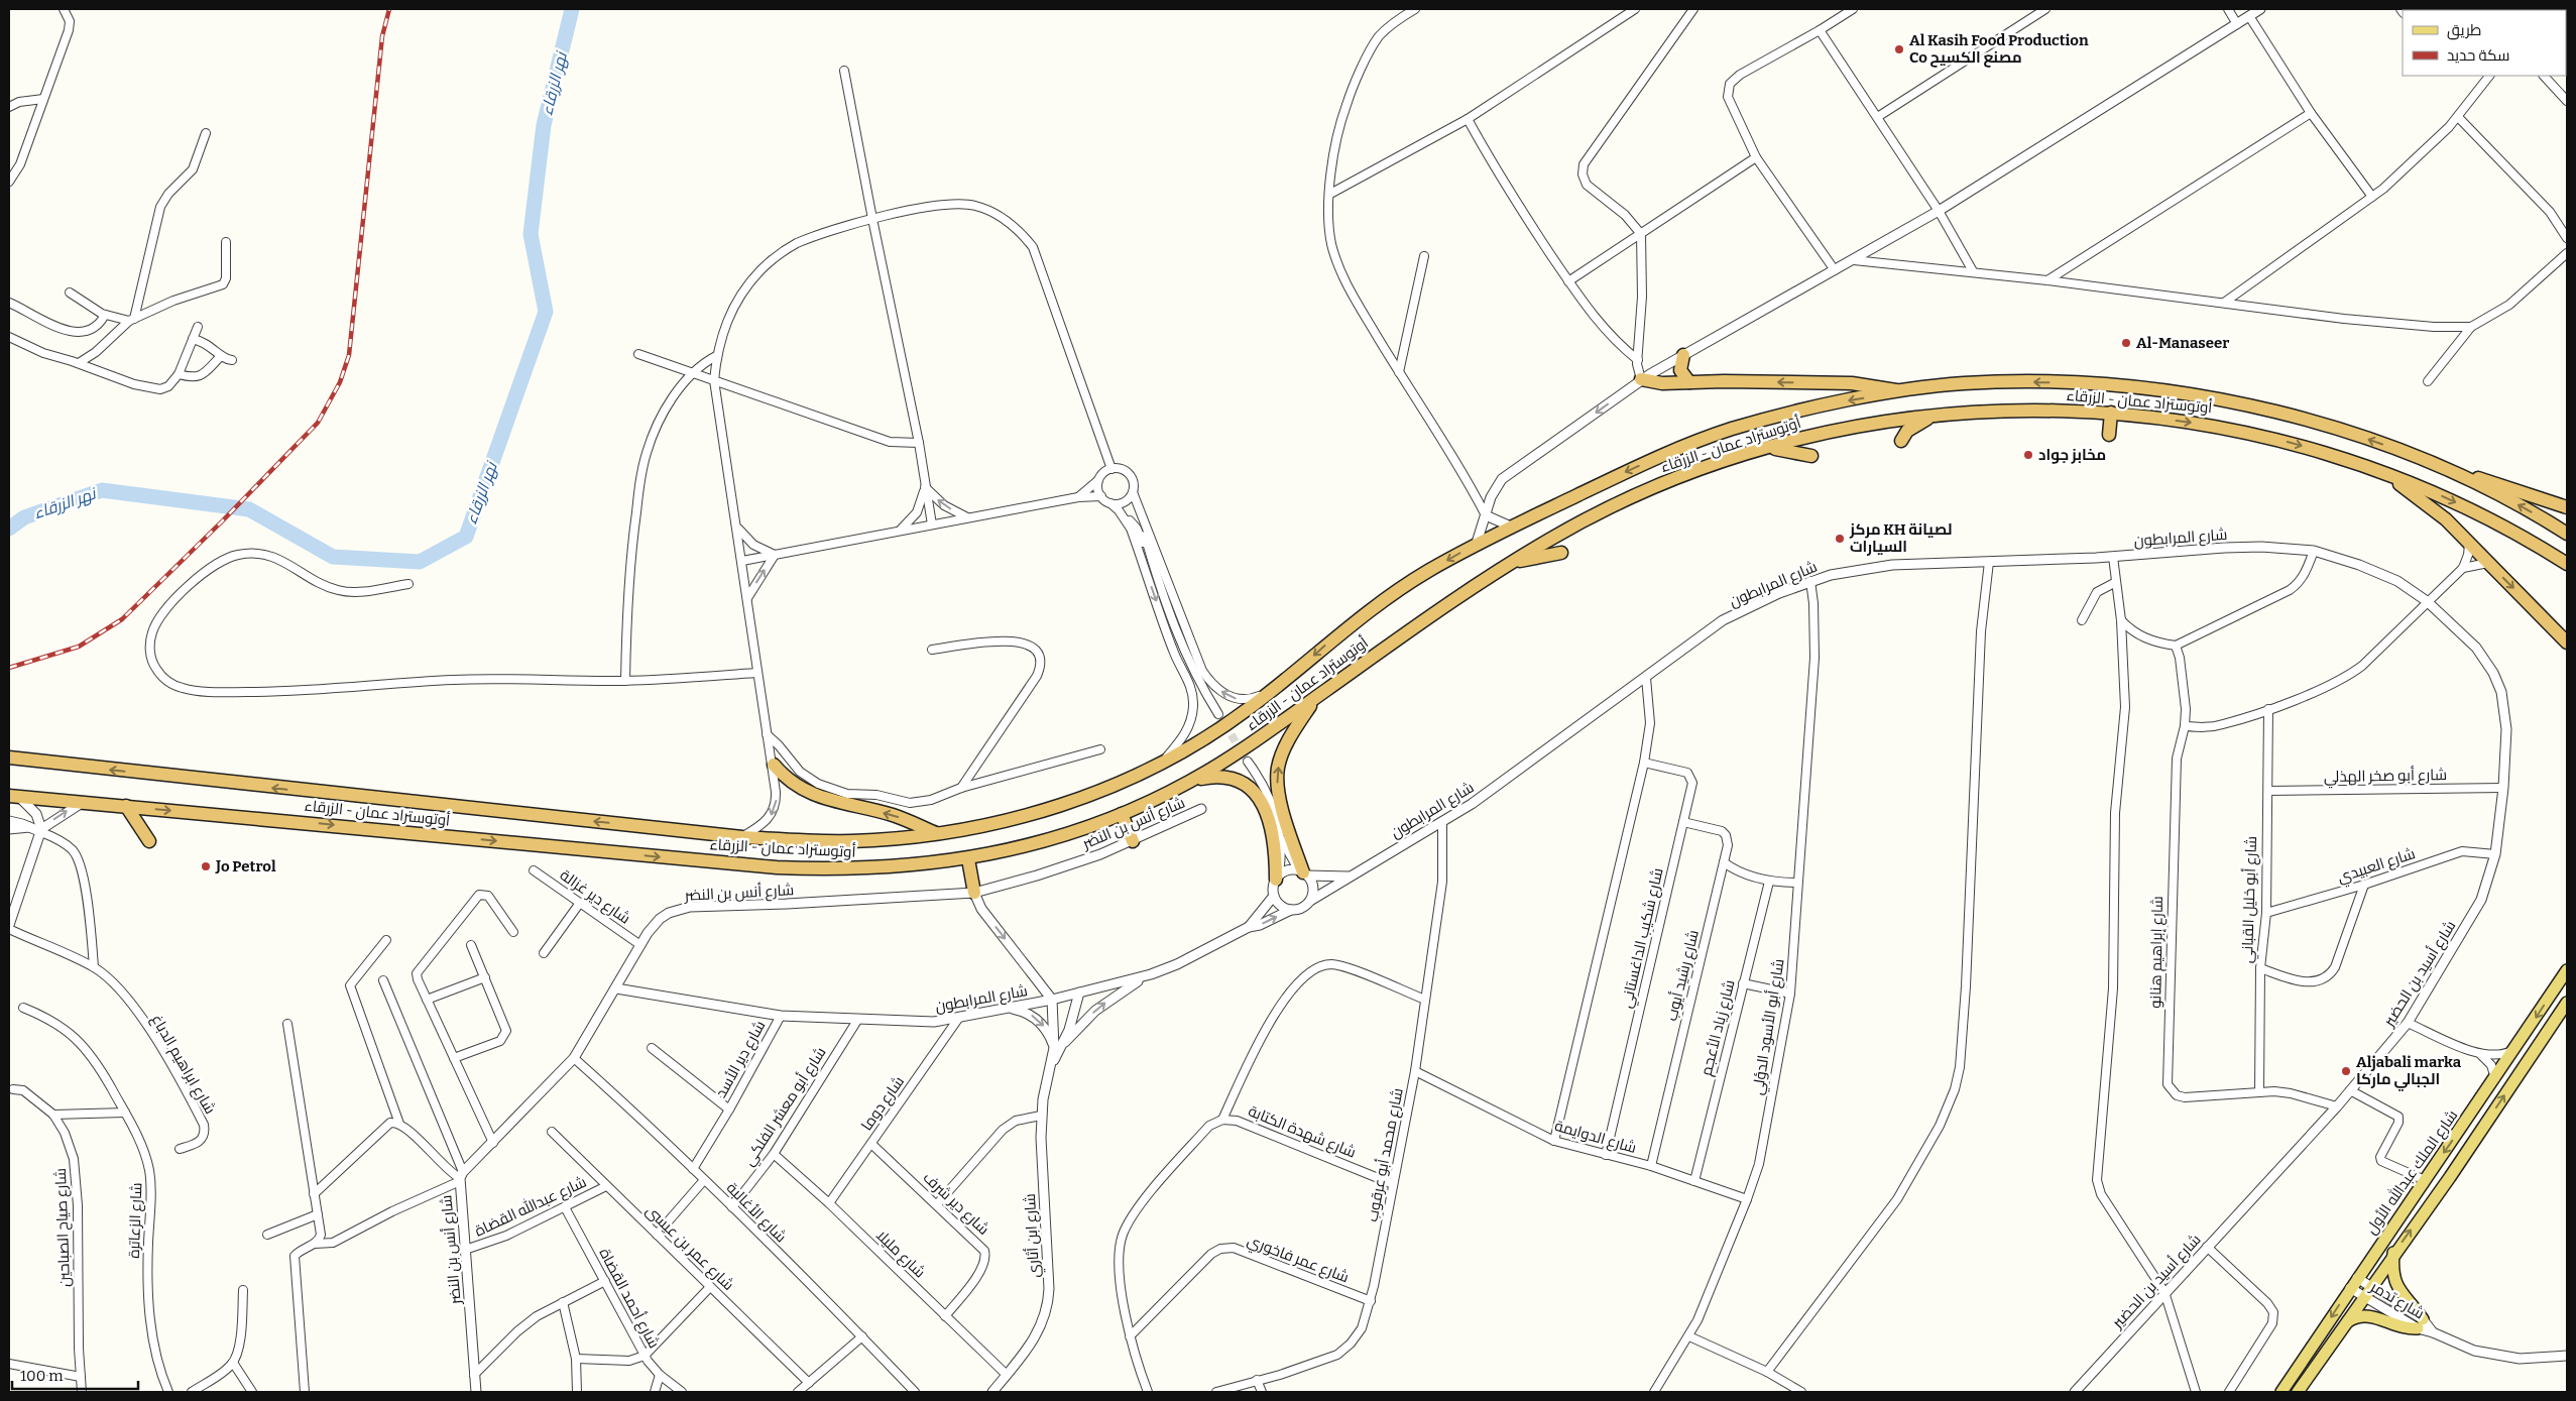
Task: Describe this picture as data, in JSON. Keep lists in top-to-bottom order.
{
  "streets": {
    "highway": ["أوتوستراد عمان - الزرقاء"],
    "main road": ["شارع الملك عبدالله الأول"],
    "street": [
      "شارع المرابطون",
      "شارع أبو صخر الهذلي",
      "شارع أنس بن النضر",
      "شارع العبيدي",
      "شارع دير غزالة",
      "شارع أبو خليل القباني",
      "شارع شكيب الداغستاني",
      "شارع إبراهيم هنانو",
      "شارع أسيد بن الحضير",
      "شارع رشيد أيوب",
      "شارع أبو الأسود الدؤلي",
      "شارع زياد الأعجم",
      "شارع دير الأسد",
      "شارع ابراهيم الدباغ",
      "شارع دوما",
      "شارع أبو معشر الفلكي",
      "شارع شهدة الكتابة",
      "شارع الدوايمة",
      "شارع محمد أبو عرقوب",
      "شارع دير شرف",
      "شارع عبدالله القضاة",
      "شارع الأغالبة",
      "شارع الزعاترة",
      "شارع صياح الصباحين",
      "شارع ابن أثاري",
      "شارع عمر بن عيسى",
      "شارع مليلا",
      "شارع عمر فاخوري",
      "شارع أحمد القضاة",
      "شارع تدمر"
    ]
  },
  "crossings": [
    ["شارع المرابطون", "شارع أنس بن النضر"],
    ["شارع المرابطون", "شارع أسيد بن الحضير"],
    ["شارع المرابطون", "شارع أبو الأسود الدؤلي"],
    ["شارع المرابطون", "شارع دير الأسد"],
    ["شارع المرابطون", "شارع دوما"],
    ["شارع المرابطون", "شارع أبو معشر الفلكي"],
    ["شارع المرابطون", "شارع محمد أبو عرقوب"],
    ["شارع المرابطون", "شارع ابن أثاري"],
    ["شارع أبو صخر الهذلي", "شارع أبو خليل القباني"],
    ["شارع أبو صخر الهذلي", "شارع أسيد بن الحضير"],
    ["شارع أنس بن النضر", "شارع دير غزالة"],
    ["شارع أنس بن النضر", "شارع عبدالله القضاة"],
    ["شارع أنس بن النضر", "شارع الأغالبة"],
    ["شارع العبيدي", "شارع أبو خليل القباني"],
    ["شارع العبيدي", "شارع أسيد بن الحضير"],
    ["شارع أبو خليل القباني", "شارع إبراهيم هنانو"],
    ["شارع شكيب الداغستاني", "شارع رشيد أيوب"],
    ["شارع شكيب الداغستاني", "شارع الدوايمة"],
    ["شارع إبراهيم هنانو", "شارع أسيد بن الحضير"],
    ["شارع رشيد أيوب", "شارع الدوايمة"],
    ["شارع أبو الأسود الدؤلي", "شارع الدوايمة"],
    ["شارع زياد الأعجم", "شارع الدوايمة"],
    ["شارع دوما", "شارع دير شرف"],
    ["شارع دوما", "شارع مليلا"],
    ["شارع أبو معشر الفلكي", "شارع الأغالبة"],
    ["شارع أبو معشر الفلكي", "شارع مليلا"],
    ["شارع شهدة الكتابة", "شارع محمد أبو عرقوب"],
    ["شارع الدوايمة", "شارع محمد أبو عرقوب"],
    ["شارع محمد أبو عرقوب", "شارع عمر فاخوري"],
    ["شارع الملك عبدالله الأول", "شارع تدمر"],
    ["شارع دير شرف", "شارع مليلا"],
    ["شارع عبدالله القضاة", "شارع عمر بن عيسى"],
    ["شارع عبدالله القضاة", "شارع أحمد القضاة"],
    ["شارع ابن أثاري", "شارع مليلا"]
  ],
  "water": ["نهر الزرقاء"],
  "places": [
    "Al Kasih Food Production Co مصنع الكسيح",
    "Al-Manaseer",
    "مخابز جواد",
    "مركز KH لصيانة السيارات",
    "Jo Petrol",
    "Aljabali marka الجبالي ماركا"
  ],
  "legend": ["طريق", "سكة حديد"],
  "scale_bar": "100 m"
}
